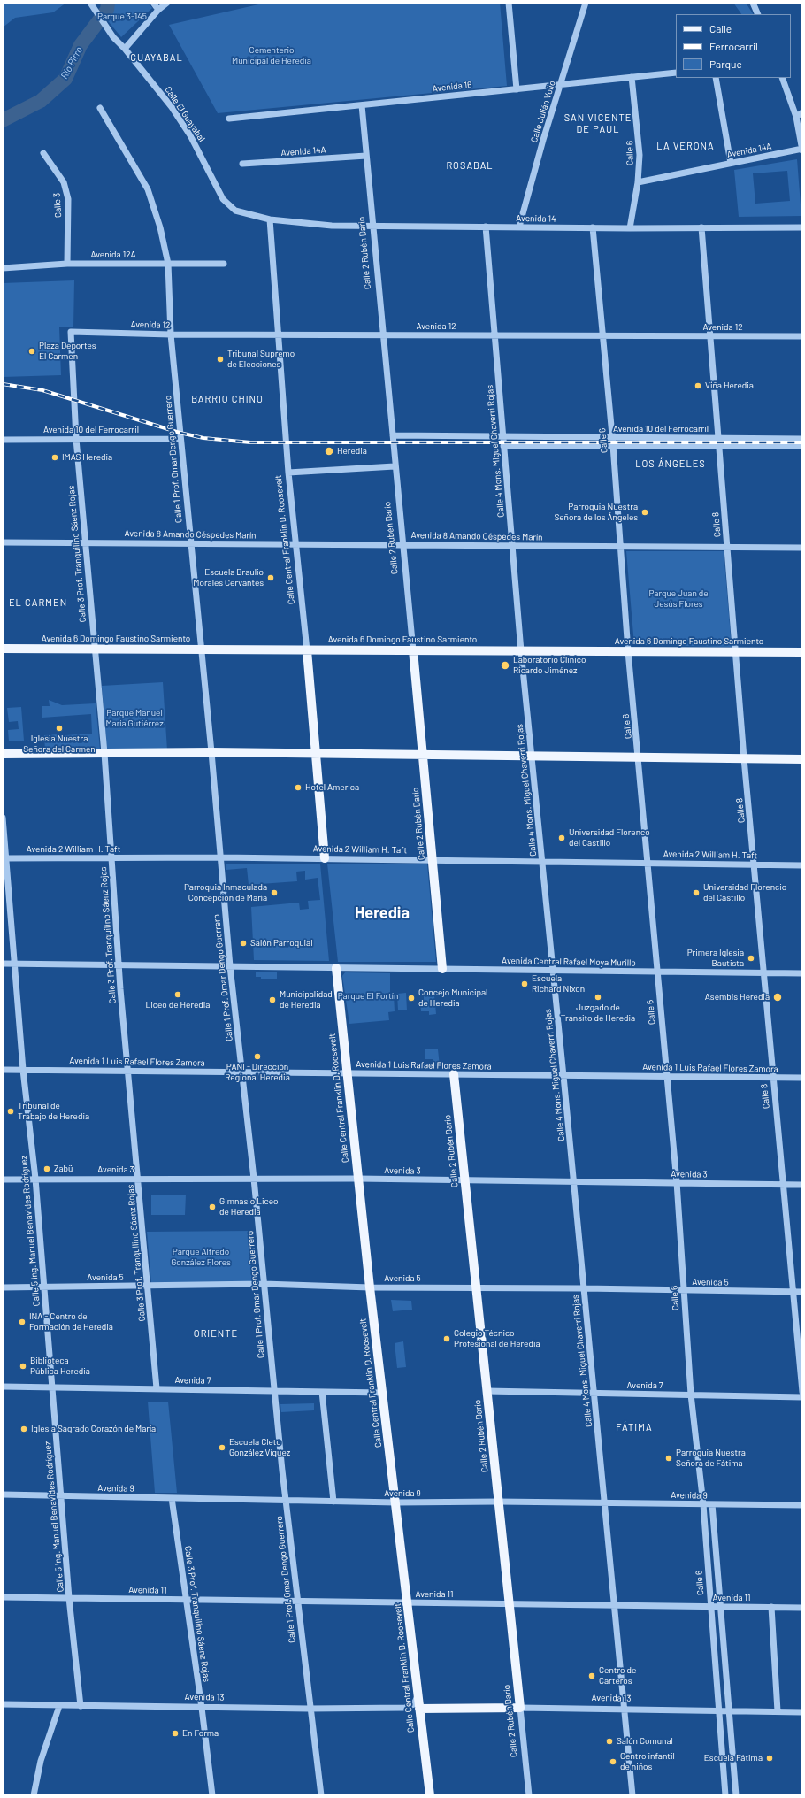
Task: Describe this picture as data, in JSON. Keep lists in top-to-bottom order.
{
  "streets": {
    "main road": [
      "Calle 2 Rubén Darío",
      "Calle Central Franklin D. Roosevelt",
      "Avenida 6 Domingo Faustino Sarmiento",
      "Avenida 13"
    ],
    "street": [
      "Avenida 16",
      "Calle Julián Volio",
      "Calle El Guayabal",
      "Avenida 14A",
      "Calle 6",
      "Calle 3",
      "Avenida 14",
      "Avenida 12A",
      "Avenida 12",
      "Avenida 10 del Ferrocarril",
      "Calle 4 Mons. Miguel Chaverri Rojas",
      "Calle 1 Prof. Omar Dengo Guerrero",
      "Calle 8",
      "Avenida 8 Amando Céspedes Marín",
      "Calle 3 Prof. Tranquilino Sáenz Rojas",
      "Avenida 2 William H. Taft",
      "Avenida Central Rafael Moya Murillo",
      "Avenida 1 Luis Rafael Flores Zamora",
      "Avenida 3",
      "Calle 5 Ing. Manuel Benavides Rodríguez",
      "Avenida 5",
      "Avenida 7",
      "Avenida 9",
      "Avenida 11"
    ]
  },
  "crossings": [
    ["Avenida 16", "Calle Julián Volio"],
    ["Avenida 16", "Calle 6"],
    ["Avenida 16", "Calle 2 Rubén Darío"],
    ["Calle Julián Volio", "Avenida 14"],
    ["Calle El Guayabal", "Avenida 14"],
    ["Calle El Guayabal", "Calle Central Franklin D. Roosevelt"],
    ["Avenida 14A", "Calle 6"],
    ["Avenida 14A", "Calle 2 Rubén Darío"],
    ["Calle 6", "Avenida 14"],
    ["Calle 6", "Avenida 12"],
    ["Calle 6", "Avenida 10 del Ferrocarril"],
    ["Calle 6", "Avenida 8 Amando Céspedes Marín"],
    ["Calle 6", "Avenida 6 Domingo Faustino Sarmiento"],
    ["Calle 6", "Avenida 2 William H. Taft"],
    ["Calle 6", "Avenida Central Rafael Moya Murillo"],
    ["Calle 6", "Avenida 1 Luis Rafael Flores Zamora"],
    ["Calle 6", "Avenida 3"],
    ["Calle 6", "Avenida 5"],
    ["Calle 6", "Avenida 7"],
    ["Calle 6", "Avenida 9"],
    ["Calle 6", "Avenida 11"],
    ["Calle 6", "Avenida 13"],
    ["Calle 3", "Avenida 12A"],
    ["Avenida 14", "Calle 2 Rubén Darío"],
    ["Avenida 14", "Calle 4 Mons. Miguel Chaverri Rojas"],
    ["Avenida 14", "Calle 8"],
    ["Avenida 14", "Calle Central Franklin D. Roosevelt"],
    ["Calle 2 Rubén Darío", "Avenida 12"],
    ["Calle 2 Rubén Darío", "Avenida 10 del Ferrocarril"],
    ["Calle 2 Rubén Darío", "Avenida 8 Amando Céspedes Marín"],
    ["Calle 2 Rubén Darío", "Avenida 6 Domingo Faustino Sarmiento"],
    ["Calle 2 Rubén Darío", "Avenida 2 William H. Taft"],
    ["Calle 2 Rubén Darío", "Avenida Central Rafael Moya Murillo"],
    ["Calle 2 Rubén Darío", "Avenida 1 Luis Rafael Flores Zamora"],
    ["Calle 2 Rubén Darío", "Avenida 3"],
    ["Calle 2 Rubén Darío", "Avenida 5"],
    ["Calle 2 Rubén Darío", "Avenida 7"],
    ["Calle 2 Rubén Darío", "Avenida 9"],
    ["Calle 2 Rubén Darío", "Avenida 11"],
    ["Calle 2 Rubén Darío", "Avenida 13"],
    ["Avenida 12A", "Calle 1 Prof. Omar Dengo Guerrero"],
    ["Avenida 12", "Calle 4 Mons. Miguel Chaverri Rojas"],
    ["Avenida 12", "Calle 1 Prof. Omar Dengo Guerrero"],
    ["Avenida 12", "Calle 8"],
    ["Avenida 12", "Calle Central Franklin D. Roosevelt"],
    ["Avenida 12", "Calle 3 Prof. Tranquilino Sáenz Rojas"],
    ["Avenida 10 del Ferrocarril", "Calle 4 Mons. Miguel Chaverri Rojas"],
    ["Avenida 10 del Ferrocarril", "Calle 1 Prof. Omar Dengo Guerrero"],
    ["Avenida 10 del Ferrocarril", "Calle 8"],
    ["Avenida 10 del Ferrocarril", "Calle 3 Prof. Tranquilino Sáenz Rojas"],
    ["Calle 4 Mons. Miguel Chaverri Rojas", "Avenida 8 Amando Céspedes Marín"],
    ["Calle 4 Mons. Miguel Chaverri Rojas", "Avenida 6 Domingo Faustino Sarmiento"],
    ["Calle 4 Mons. Miguel Chaverri Rojas", "Avenida 2 William H. Taft"],
    ["Calle 4 Mons. Miguel Chaverri Rojas", "Avenida Central Rafael Moya Murillo"],
    ["Calle 4 Mons. Miguel Chaverri Rojas", "Avenida 1 Luis Rafael Flores Zamora"],
    ["Calle 4 Mons. Miguel Chaverri Rojas", "Avenida 3"],
    ["Calle 4 Mons. Miguel Chaverri Rojas", "Avenida 5"],
    ["Calle 4 Mons. Miguel Chaverri Rojas", "Avenida 7"],
    ["Calle 4 Mons. Miguel Chaverri Rojas", "Avenida 9"],
    ["Calle 4 Mons. Miguel Chaverri Rojas", "Avenida 11"],
    ["Calle 4 Mons. Miguel Chaverri Rojas", "Avenida 13"],
    ["Calle 1 Prof. Omar Dengo Guerrero", "Avenida 8 Amando Céspedes Marín"],
    ["Calle 1 Prof. Omar Dengo Guerrero", "Avenida 6 Domingo Faustino Sarmiento"],
    ["Calle 1 Prof. Omar Dengo Guerrero", "Avenida 2 William H. Taft"],
    ["Calle 1 Prof. Omar Dengo Guerrero", "Avenida Central Rafael Moya Murillo"],
    ["Calle 1 Prof. Omar Dengo Guerrero", "Avenida 1 Luis Rafael Flores Zamora"],
    ["Calle 1 Prof. Omar Dengo Guerrero", "Avenida 3"],
    ["Calle 1 Prof. Omar Dengo Guerrero", "Avenida 5"],
    ["Calle 1 Prof. Omar Dengo Guerrero", "Avenida 7"],
    ["Calle 1 Prof. Omar Dengo Guerrero", "Avenida 9"],
    ["Calle 1 Prof. Omar Dengo Guerrero", "Avenida 11"],
    ["Calle 1 Prof. Omar Dengo Guerrero", "Avenida 13"],
    ["Calle 8", "Avenida 8 Amando Céspedes Marín"],
    ["Calle 8", "Avenida 6 Domingo Faustino Sarmiento"],
    ["Calle 8", "Avenida 2 William H. Taft"],
    ["Calle 8", "Avenida Central Rafael Moya Murillo"],
    ["Calle 8", "Avenida 1 Luis Rafael Flores Zamora"],
    ["Calle 8", "Avenida 3"],
    ["Calle 8", "Avenida 5"],
    ["Avenida 8 Amando Céspedes Marín", "Calle Central Franklin D. Roosevelt"],
    ["Avenida 8 Amando Céspedes Marín", "Calle 3 Prof. Tranquilino Sáenz Rojas"],
    ["Calle Central Franklin D. Roosevelt", "Avenida 6 Domingo Faustino Sarmiento"],
    ["Calle Central Franklin D. Roosevelt", "Avenida 2 William H. Taft"],
    ["Calle Central Franklin D. Roosevelt", "Avenida Central Rafael Moya Murillo"],
    ["Calle Central Franklin D. Roosevelt", "Avenida 1 Luis Rafael Flores Zamora"],
    ["Calle Central Franklin D. Roosevelt", "Avenida 3"],
    ["Calle Central Franklin D. Roosevelt", "Avenida 5"],
    ["Calle Central Franklin D. Roosevelt", "Avenida 7"],
    ["Calle Central Franklin D. Roosevelt", "Avenida 9"],
    ["Calle Central Franklin D. Roosevelt", "Avenida 11"],
    ["Calle Central Franklin D. Roosevelt", "Avenida 13"],
    ["Calle 3 Prof. Tranquilino Sáenz Rojas", "Avenida 6 Domingo Faustino Sarmiento"],
    ["Calle 3 Prof. Tranquilino Sáenz Rojas", "Avenida 2 William H. Taft"],
    ["Calle 3 Prof. Tranquilino Sáenz Rojas", "Avenida Central Rafael Moya Murillo"],
    ["Calle 3 Prof. Tranquilino Sáenz Rojas", "Avenida 1 Luis Rafael Flores Zamora"],
    ["Calle 3 Prof. Tranquilino Sáenz Rojas", "Avenida 3"],
    ["Calle 3 Prof. Tranquilino Sáenz Rojas", "Avenida 5"],
    ["Calle 3 Prof. Tranquilino Sáenz Rojas", "Avenida 7"],
    ["Calle 3 Prof. Tranquilino Sáenz Rojas", "Avenida 9"],
    ["Calle 3 Prof. Tranquilino Sáenz Rojas", "Avenida 11"],
    ["Calle 3 Prof. Tranquilino Sáenz Rojas", "Avenida 13"],
    ["Avenida 2 William H. Taft", "Calle 5 Ing. Manuel Benavides Rodríguez"],
    ["Avenida Central Rafael Moya Murillo", "Calle 5 Ing. Manuel Benavides Rodríguez"],
    ["Avenida 1 Luis Rafael Flores Zamora", "Calle 5 Ing. Manuel Benavides Rodríguez"],
    ["Avenida 3", "Calle 5 Ing. Manuel Benavides Rodríguez"],
    ["Calle 5 Ing. Manuel Benavides Rodríguez", "Avenida 5"],
    ["Calle 5 Ing. Manuel Benavides Rodríguez", "Avenida 7"],
    ["Calle 5 Ing. Manuel Benavides Rodríguez", "Avenida 9"],
    ["Calle 5 Ing. Manuel Benavides Rodríguez", "Avenida 11"],
    ["Calle 5 Ing. Manuel Benavides Rodríguez", "Avenida 13"]
  ],
  "districts": [
    "GUAYABAL",
    "SAN VICENTE DE PAUL",
    "LA VERONA",
    "ROSABAL",
    "BARRIO CHINO",
    "LOS ÁNGELES",
    "EL CARMEN",
    "Heredia",
    "ORIENTE",
    "FÁTIMA"
  ],
  "water": ["Río Pirro"],
  "parks": [
    "Parque 3-145",
    "Cementerio Municipal de Heredia",
    "Parque Juan de Jesús Flores",
    "Parque Manuel María Gutiérrez",
    "Parque El Fortín",
    "Parque Alfredo González Flores"
  ],
  "places": [
    "Plaza Deportes El Carmen",
    "Tribunal Supremo de Elecciones",
    "Viña Heredia",
    "Heredia",
    "IMAS Heredia",
    "Parroquia Nuestra Señora de los Ángeles",
    "Escuela Braulio Morales Cervantes",
    "Laboratorio Clinico Ricardo Jiménez",
    "Iglesia Nuestra Señora del Carmen",
    "Hotel America",
    "Universidad Florenco del Castillo",
    "Parroquia Inmaculada Concepción de María",
    "Universidad Florencio del Castillo",
    "Salón Parroquial",
    "Primera Iglesia Bautista",
    "Escuela Richard Nixon",
    "Liceo de Heredia",
    "Juzgado de Tránsito de Heredia",
    "Asembis Heredia",
    "Concejo Municipal de Heredia",
    "Municipalidad de Heredia",
    "PANI - Dirección Regional Heredia",
    "Tribunal de Trabajo de Heredia",
    "Zabü",
    "Gimnasio Liceo de Heredia",
    "INA - Centro de Formación de Heredia",
    "Colegio Técnico Profesional de Heredia",
    "Biblioteca Pública Heredia",
    "Iglesia Sagrado Corazón de María",
    "Escuela Cleto González Víquez",
    "Parroquia Nuestra Señora de Fátima",
    "Centro de Carteros",
    "En Forma",
    "Salón Comunal",
    "Escuela Fátima",
    "Centro infantil de niños"
  ],
  "legend": ["Calle", "Ferrocarril", "Parque"]
}
